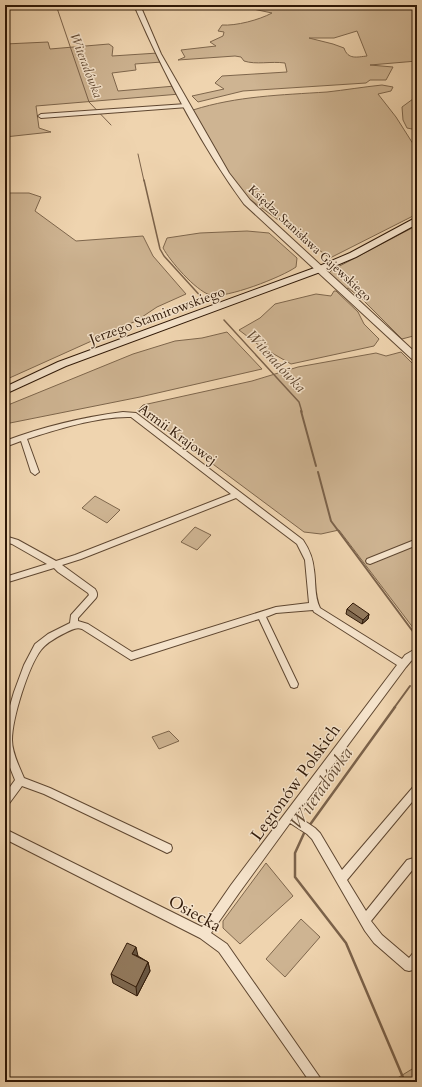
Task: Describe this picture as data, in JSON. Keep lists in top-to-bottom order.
{
  "streets": {
    "main road": ["Jerzego Stamirowskiego"],
    "street": [
      "Księdza Stanisława Gajewskiego",
      "Armii Krajowej",
      "Legionów Polskich",
      "Osiecka"
    ]
  },
  "crossings": [
    ["Księdza Stanisława Gajewskiego", "Jerzego Stamirowskiego"],
    ["Legionów Polskich", "Osiecka"]
  ],
  "water": ["Witeradówka"]
}
